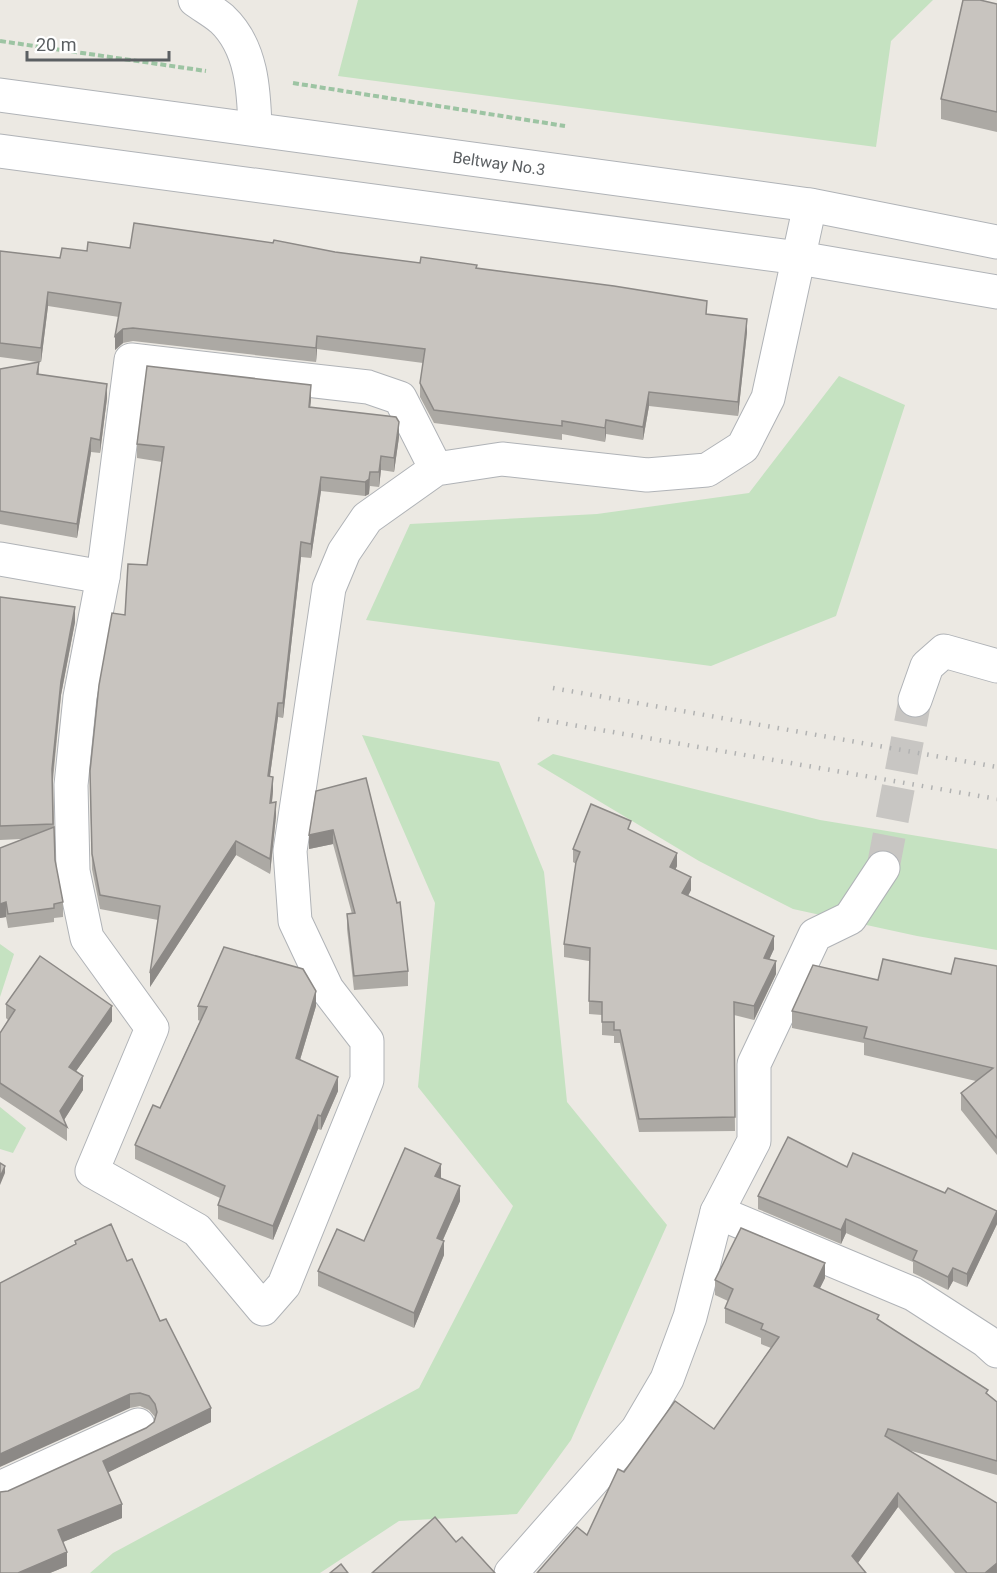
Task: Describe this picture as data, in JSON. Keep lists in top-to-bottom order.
{
  "streets": {
    "street": ["Beltway No.3"]
  },
  "scale_bar": "20 m"
}
